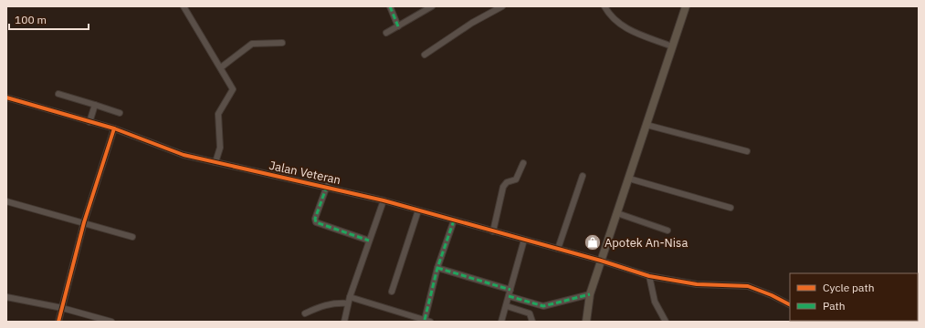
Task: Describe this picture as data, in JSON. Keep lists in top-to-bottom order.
{
  "streets": {
    "street": ["Jalan Veteran"]
  },
  "places": {
    "shop": ["Apotek An-Nisa"]
  },
  "legend": ["Cycle path", "Path"],
  "scale_bar": "100 m"
}
